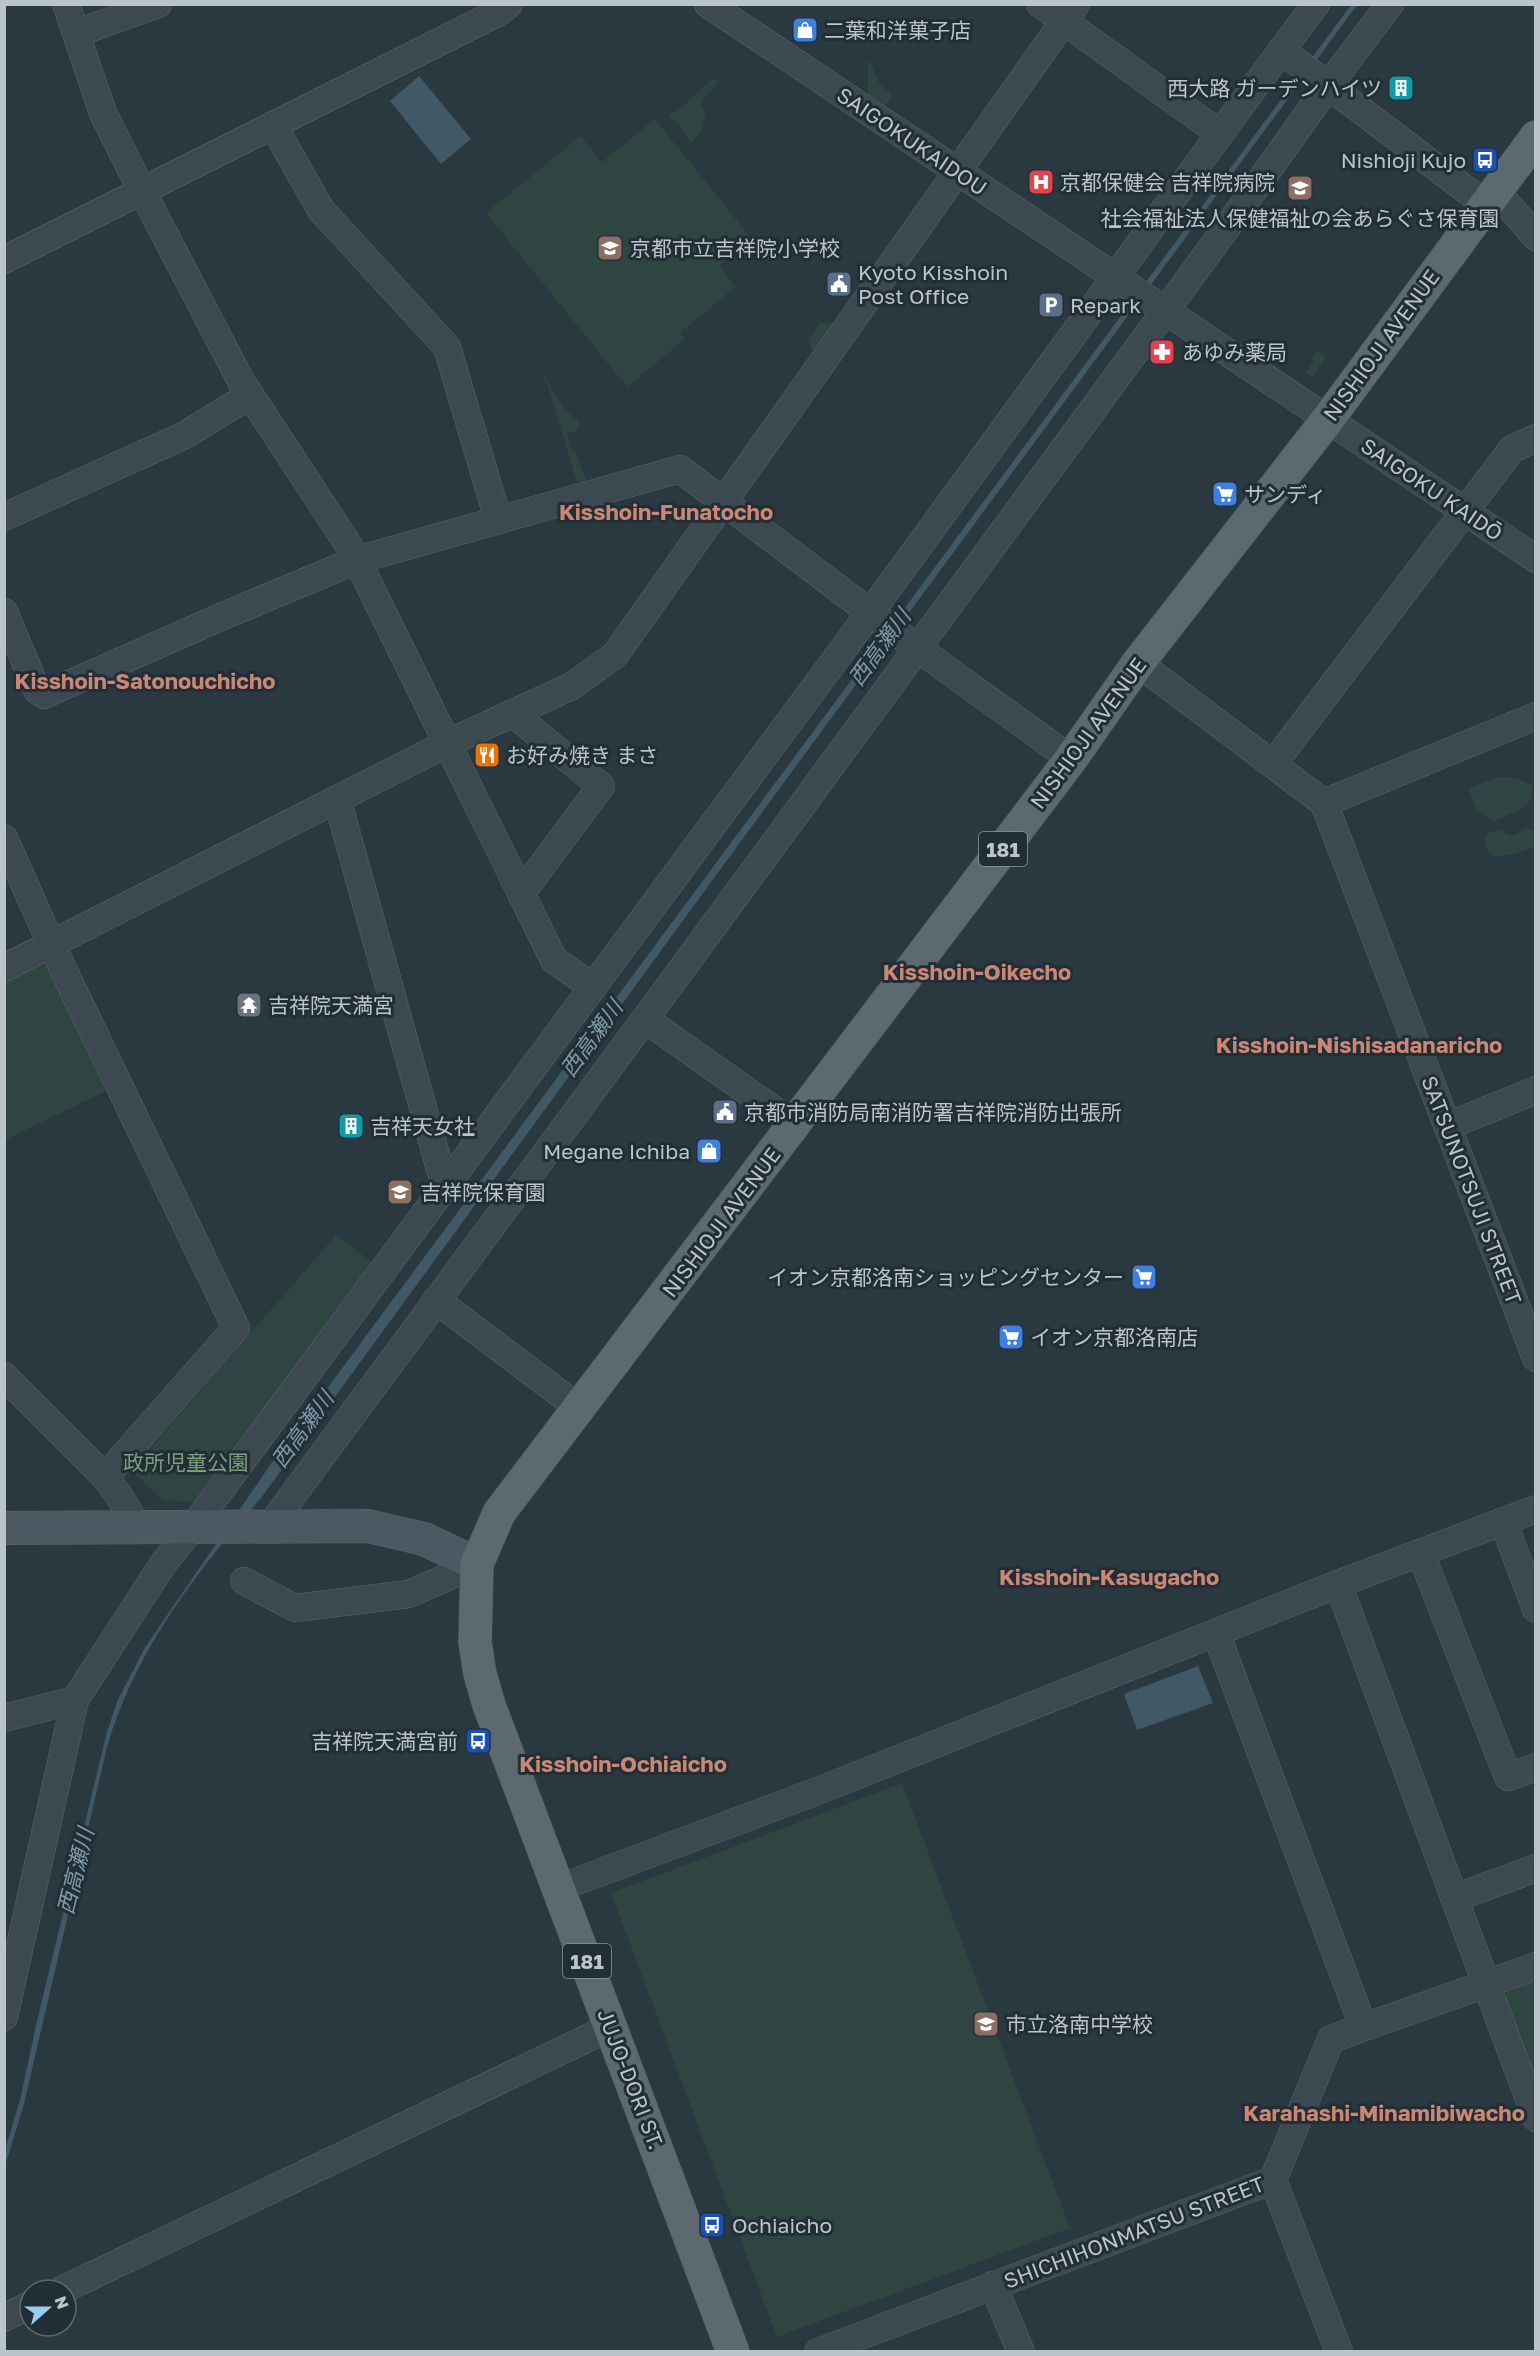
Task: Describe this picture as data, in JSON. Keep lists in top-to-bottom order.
{
  "streets": {
    "main road": ["NISHIOJI AVENUE", "181", "JUJO-DORI ST."],
    "street": [
      "SAIGOKUKAIDOU",
      "SAIGOKU KAIDŌ",
      "SATSUNOTSUJI STREET",
      "SHICHIHONMATSU STREET"
    ]
  },
  "crossings": [
    ["NISHIOJI AVENUE", "SAIGOKU KAIDŌ"],
    ["NISHIOJI AVENUE", "JUJO-DORI ST."]
  ],
  "districts": [
    "Kisshoin-Funatocho",
    "Kisshoin-Satonouchicho",
    "Kisshoin-Oikecho",
    "Kisshoin-Nishisadanaricho",
    "Kisshoin-Kasugacho",
    "Kisshoin-Ochiaicho",
    "Karahashi-Minamibiwacho"
  ],
  "water": ["西高瀬川"],
  "parks": ["政所児童公園"],
  "places": {
    "shop": ["二葉和洋菓子店", "Megane Ichiba"],
    "building": ["西大路 ガーデンハイツ", "吉祥天女社"],
    "bus stop": ["Nishioji Kujo", "吉祥院天満宮前", "Ochiaicho"],
    "hospital": ["京都保健会 吉祥院病院"],
    "school or university": [
      "社会福祉法人保健福祉の会あらぐさ保育園",
      "京都市立吉祥院小学校",
      "吉祥院保育園",
      "市立洛南中学校"
    ],
    "public building": ["Kyoto Kisshoin Post Office", "京都市消防局南消防署吉祥院消防出張所"],
    "parking": ["Repark"],
    "pharmacy": ["あゆみ薬局"],
    "supermarket": ["サンディ", "イオン京都洛南ショッピングセンター", "イオン京都洛南店"],
    "restaurant": ["お好み焼き まさ"],
    "temple": ["吉祥院天満宮"]
  },
  "north": "right"
}
